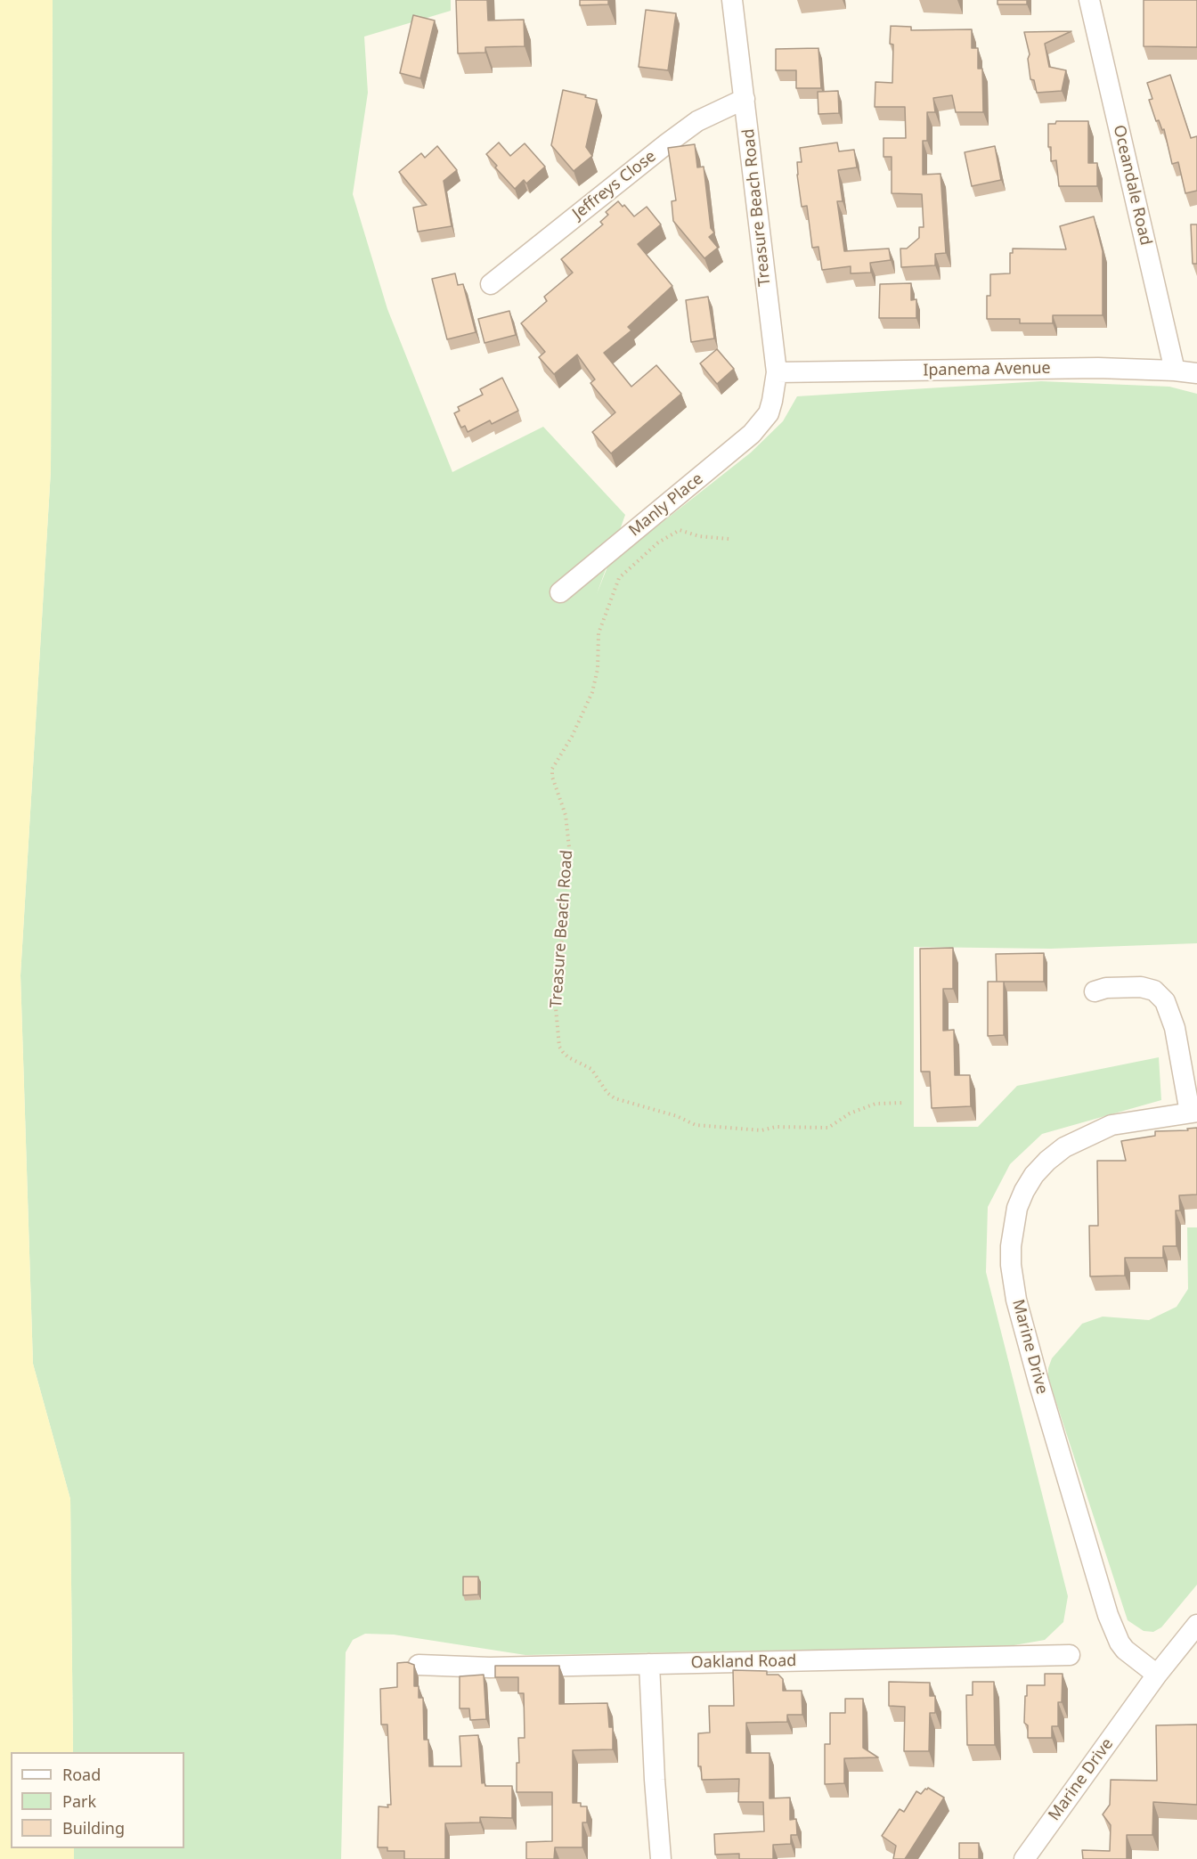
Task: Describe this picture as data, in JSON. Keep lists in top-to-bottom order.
{
  "streets": {
    "street": [
      "Jeffreys Close",
      "Oceandale Road",
      "Treasure Beach Road",
      "Ipanema Avenue",
      "Manly Place",
      "Marine Drive",
      "Oakland Road"
    ]
  },
  "crossings": [
    ["Jeffreys Close", "Treasure Beach Road"],
    ["Oceandale Road", "Ipanema Avenue"],
    ["Treasure Beach Road", "Ipanema Avenue"],
    ["Treasure Beach Road", "Manly Place"]
  ],
  "legend": ["Road", "Park", "Building"]
}
